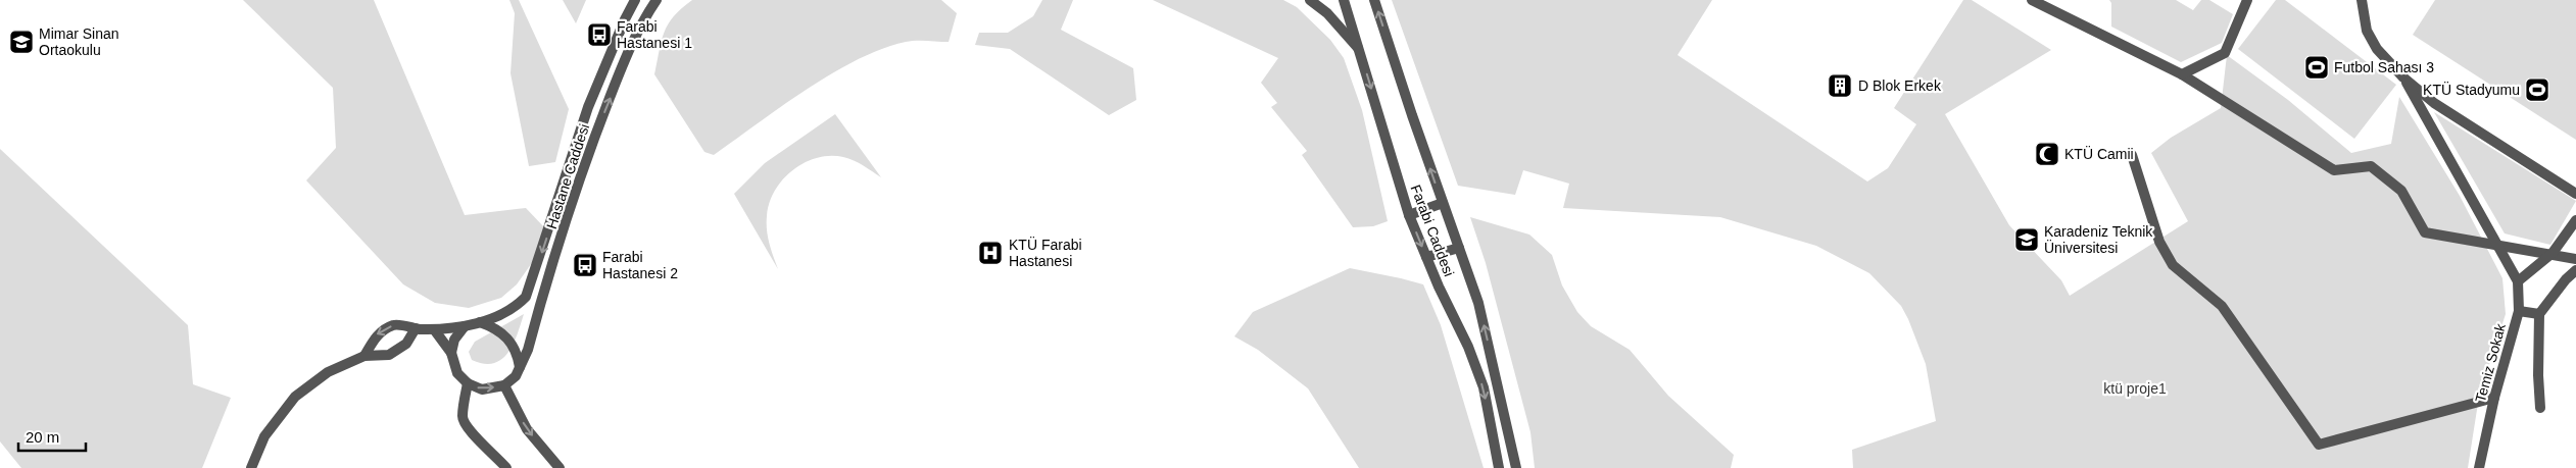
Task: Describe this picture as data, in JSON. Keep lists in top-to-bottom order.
{
  "streets": {
    "street": ["Hastane Caddesi", "Farabi Caddesi", "Temiz Sokak"]
  },
  "parks": ["ktü proje1"],
  "places": {
    "bus stop": ["Farabi Hastanesi 1", "Farabi Hastanesi 2"],
    "school or university": ["Mimar Sinan Ortaokulu", "Karadeniz Teknik Üniversitesi"],
    "sports": ["Futbol Sahası 3", "KTÜ Stadyumu"],
    "building": ["D Blok Erkek"],
    "mosque": ["KTÜ Camii"],
    "hospital": ["KTÜ Farabi Hastanesi"]
  },
  "scale_bar": "20 m"
}
